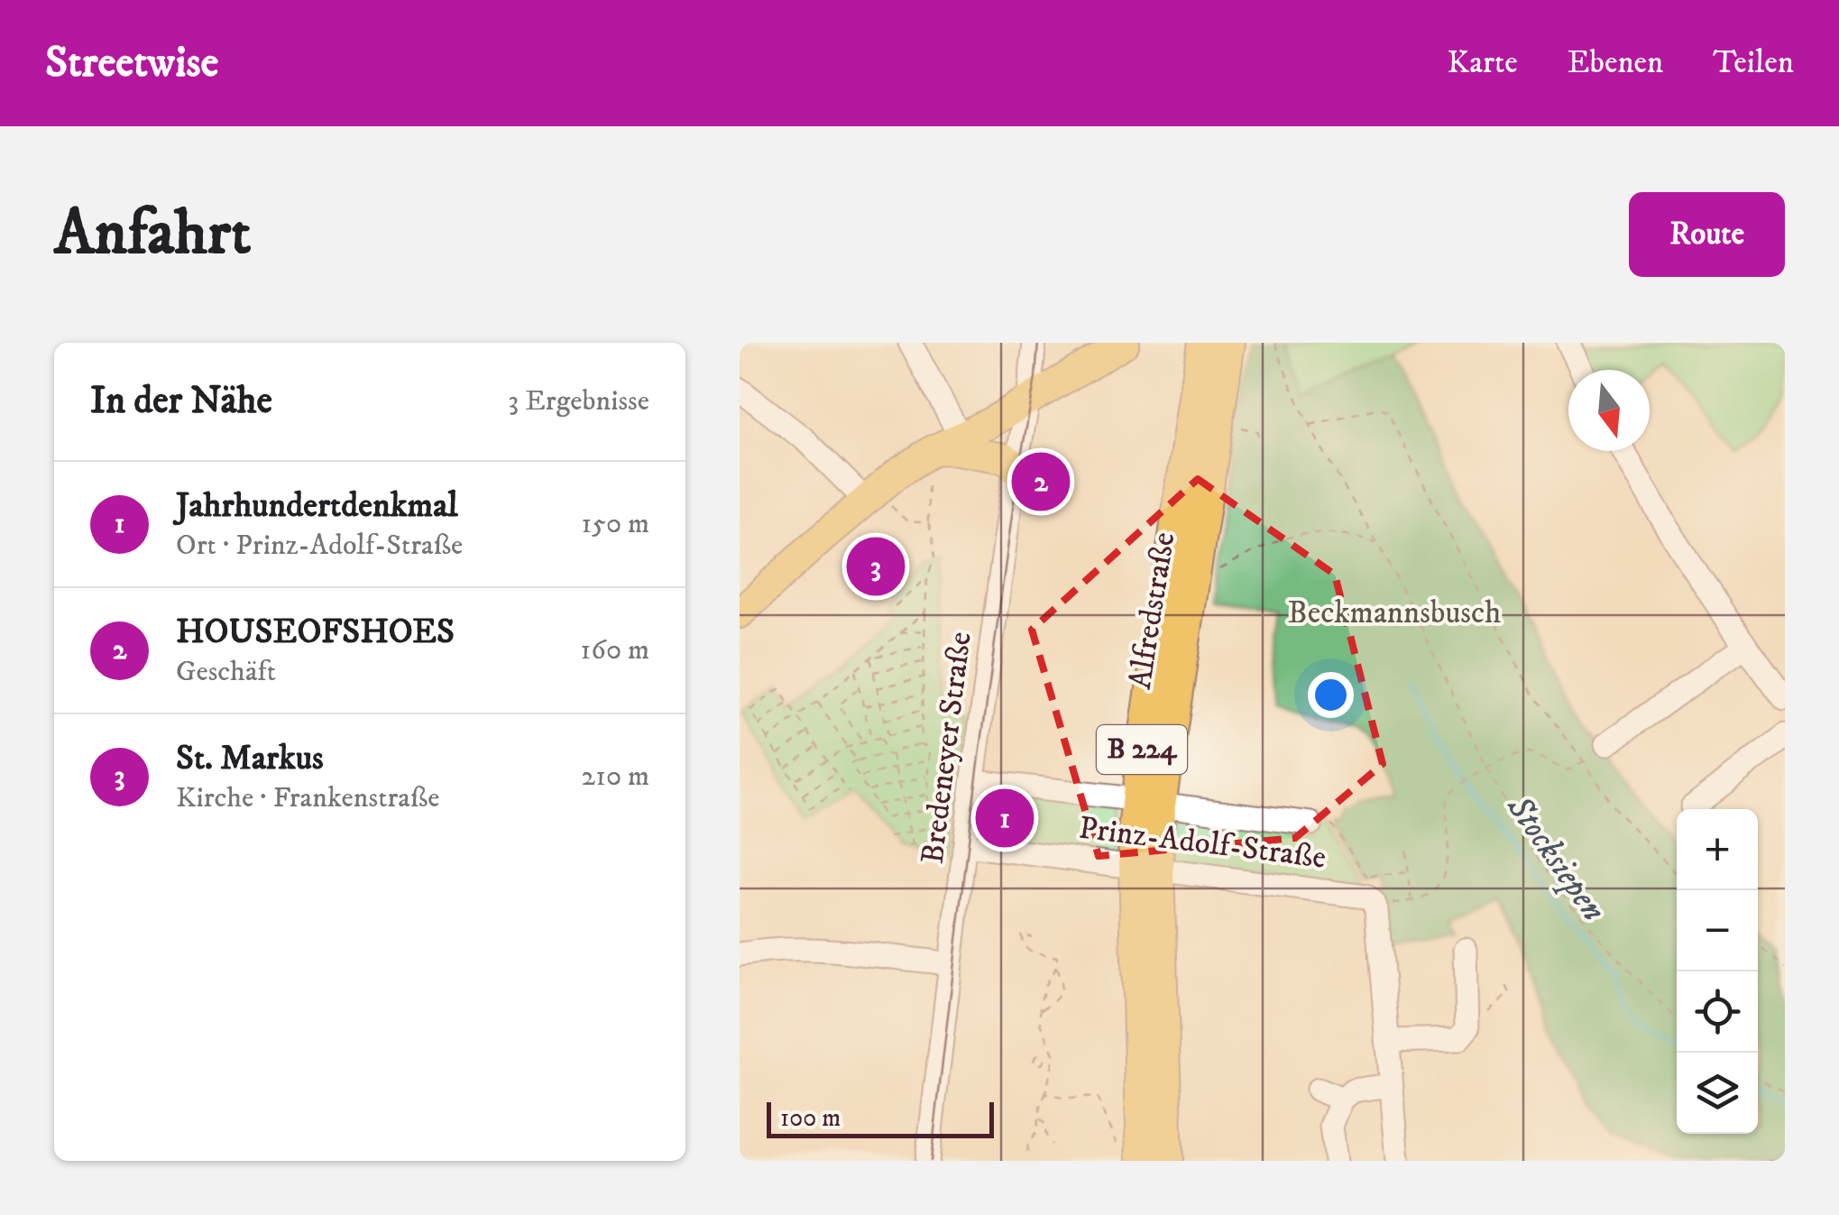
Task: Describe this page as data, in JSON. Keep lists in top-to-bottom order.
{
  "streets": {
    "main road": ["Alfredstraße", "B 224"],
    "street": ["Bredeneyer Straße", "Prinz-Adolf-Straße"]
  },
  "crossings": [
    ["Alfredstraße", "Prinz-Adolf-Straße"],
    ["Bredeneyer Straße", "Prinz-Adolf-Straße"]
  ],
  "water": ["Stocksiepen"],
  "parks": ["Beckmannsbusch"],
  "scale_bar": "100 m",
  "north": "bottom",
  "page": {
    "header": "Streetwise",
    "nav": ["Karte", "Ebenen", "Teilen"],
    "buttons": "Route",
    "title": "Anfahrt",
    "heading": ["In der Nähe", "3 Ergebnisse"],
    "pins": ["2", "3", "1"],
    "list": [
      {
        "mark": "1",
        "name": "Jahrhundertdenkmal",
        "note": "Ort · Prinz-Adolf-Straße",
        "value": "150 m"
      },
      {
        "mark": "2",
        "name": "HOUSEOFSHOES",
        "note": "Geschäft",
        "value": "160 m"
      },
      {
        "mark": "3",
        "name": "St. Markus",
        "note": "Kirche · Frankenstraße",
        "value": "210 m"
      }
    ],
    "map_buttons": ["+", "−"],
    "scale": "100 m"
  }
}
